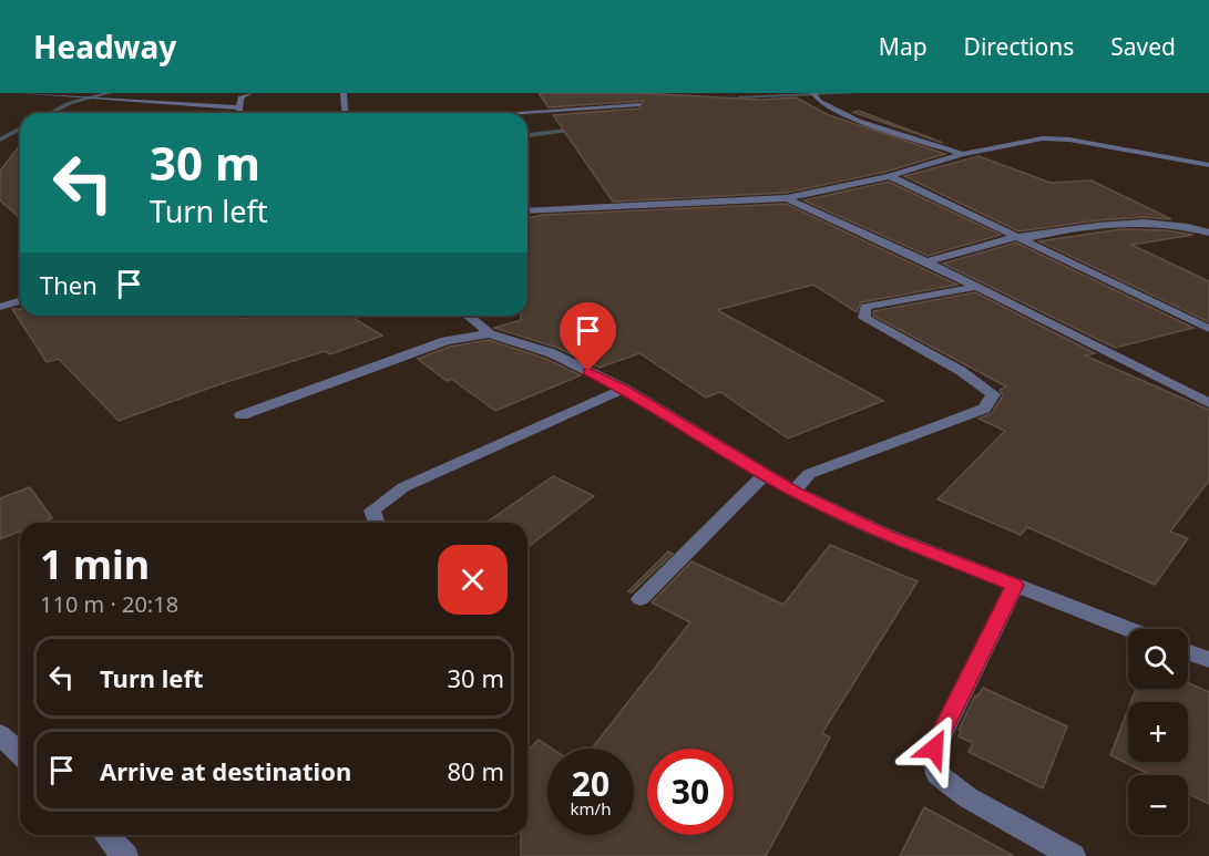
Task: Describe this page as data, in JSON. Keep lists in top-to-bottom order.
{
  "page": {
    "header": "Headway",
    "nav": ["Map", "Directions", "Saved"],
    "turn": ["30 m", "Turn left"],
    "then": "Then",
    "heading": ["1 min", "110 m · 20:18"],
    "map_buttons": ["+", "−"],
    "list": [
      {
        "name": "Turn left",
        "value": "30 m"
      },
      {
        "name": "Arrive at destination",
        "value": "80 m"
      }
    ],
    "speed": "20 km/h",
    "limit": "30"
  }
}
